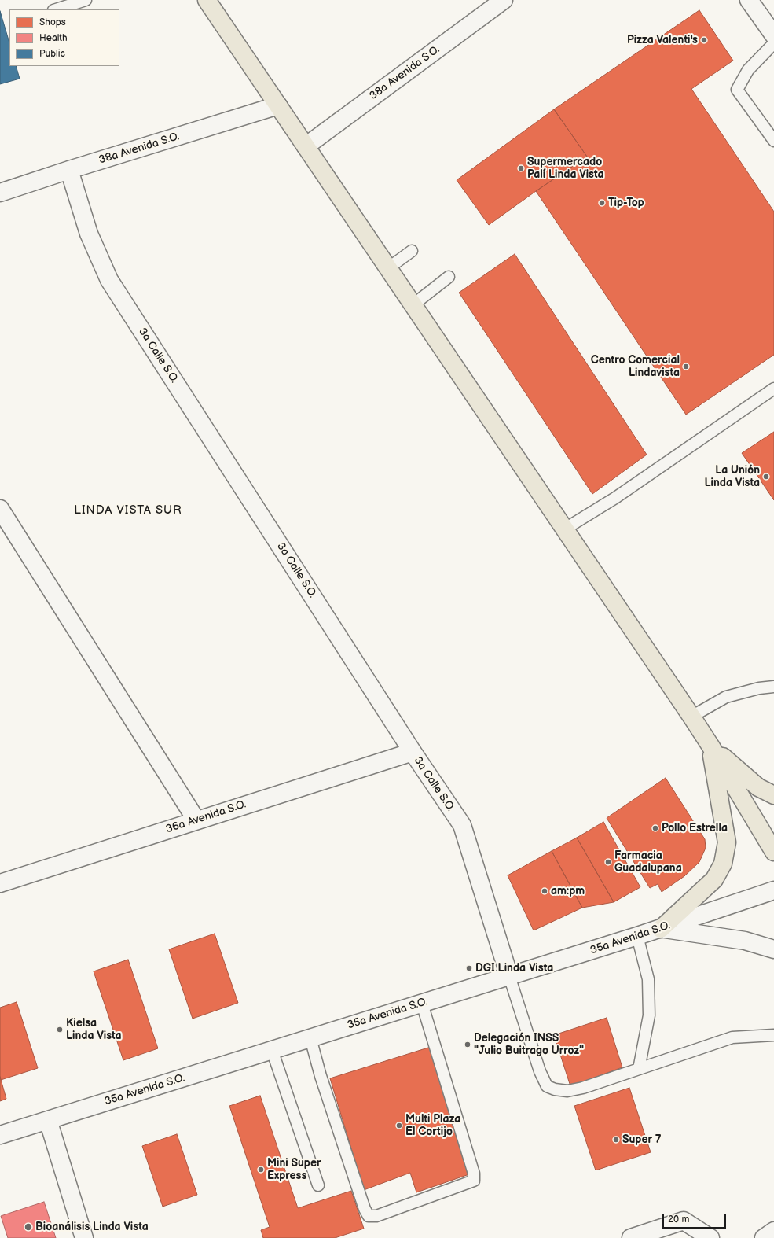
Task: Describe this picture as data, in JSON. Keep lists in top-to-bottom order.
{
  "streets": {
    "street": [
      "38a Avenida S.O.",
      "3a Calle S.O.",
      "36a Avenida S.O.",
      "35a Avenida S.O."
    ]
  },
  "crossings": [
    ["38a Avenida S.O.", "3a Calle S.O."],
    ["3a Calle S.O.", "36a Avenida S.O."],
    ["3a Calle S.O.", "35a Avenida S.O."]
  ],
  "districts": ["LINDA VISTA SUR"],
  "places": [
    "Pizza Valenti's",
    "Supermercado Palí Linda Vista",
    "Tip-Top",
    "Centro Comercial Lindavista",
    "La Unión Linda Vista",
    "Pollo Estrella",
    "Farmacia Guadalupana",
    "am:pm",
    "DGI Linda Vista",
    "Kielsa Linda Vista",
    "Delegación INSS \"Julio Buitrago Urroz\"",
    "Multi Plaza El Cortijo",
    "Super 7",
    "Mini Super Express",
    "Bioanálisis Linda Vista"
  ],
  "legend": ["Shops", "Health", "Public"],
  "scale_bar": "20 m"
}
